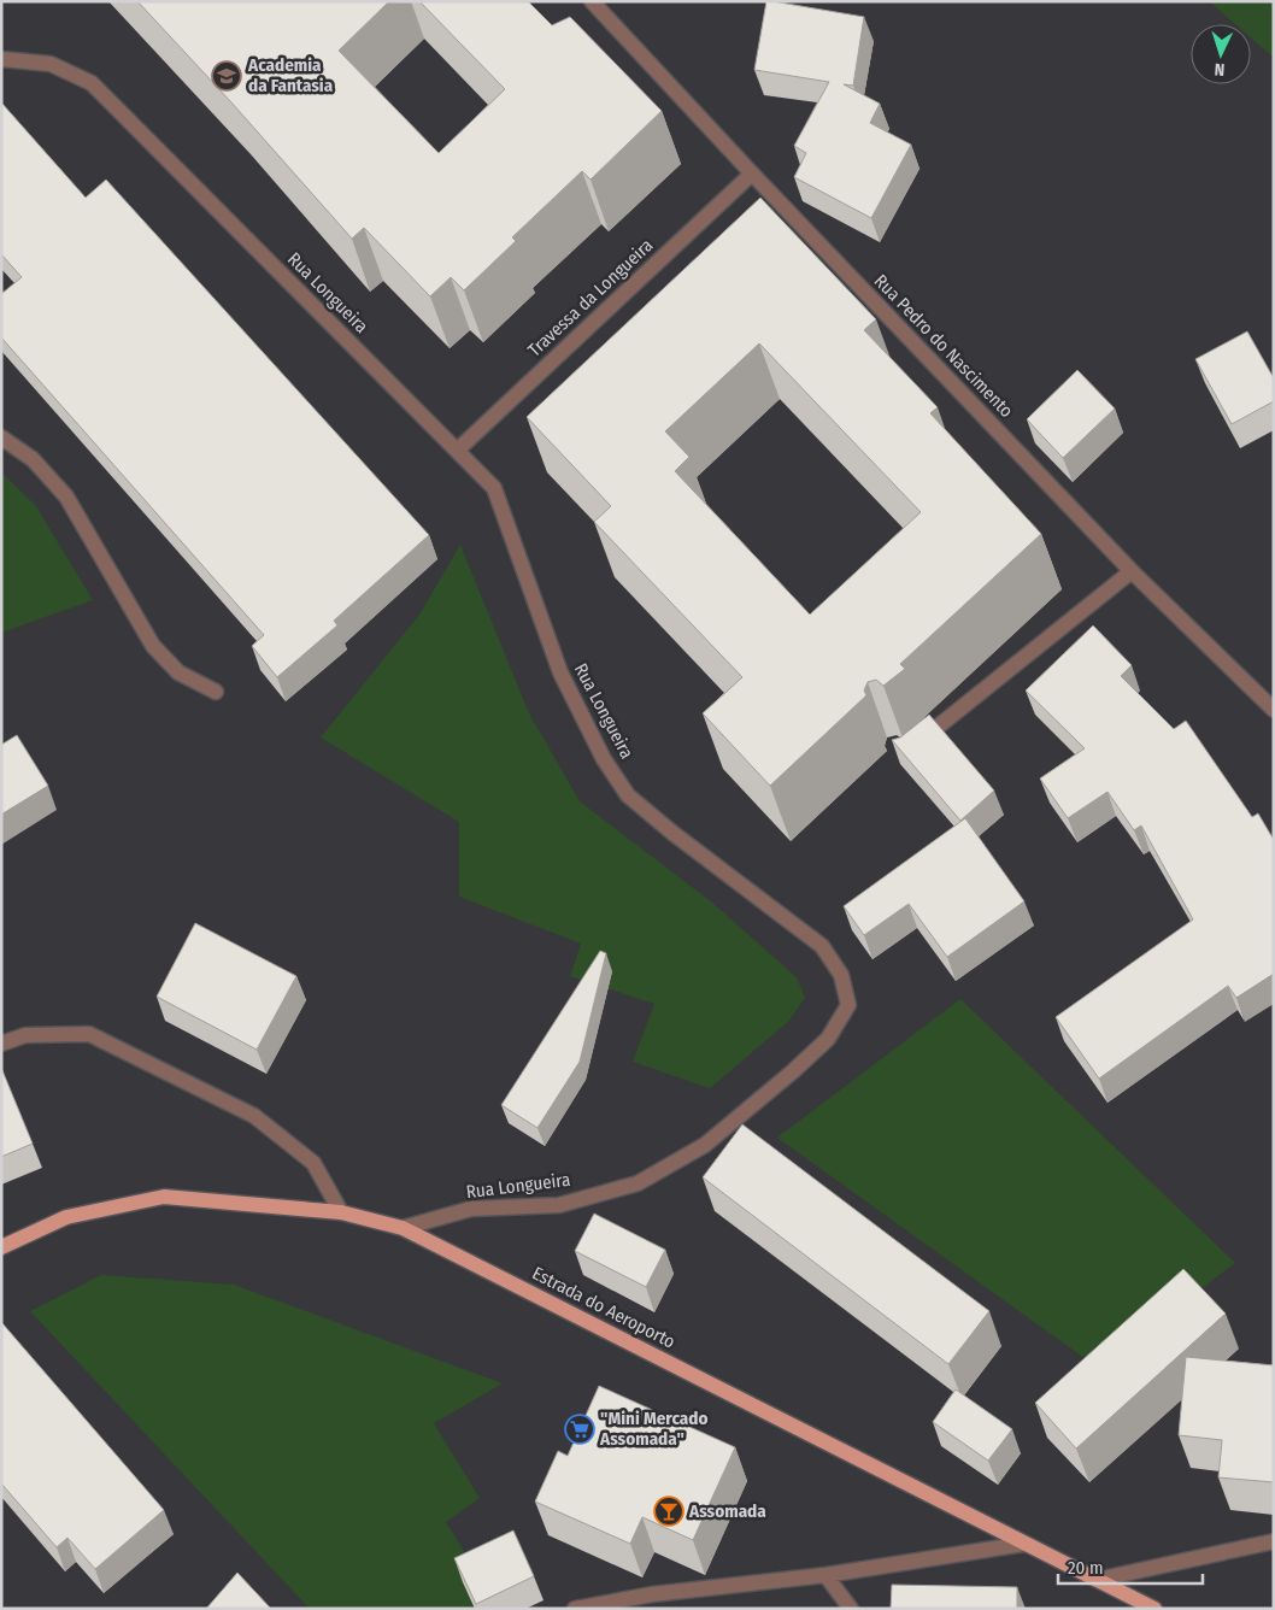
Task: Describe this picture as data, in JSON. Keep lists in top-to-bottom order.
{
  "streets": {
    "main road": ["Estrada do Aeroporto"],
    "street": ["Rua Longueira", "Travessa da Longueira", "Rua Pedro do Nascimento"]
  },
  "crossings": [
    ["Rua Longueira", "Travessa da Longueira"],
    ["Rua Longueira", "Estrada do Aeroporto"],
    ["Travessa da Longueira", "Rua Pedro do Nascimento"]
  ],
  "places": {
    "school or university": ["Academia da Fantasia"],
    "supermarket": ["\"Mini Mercado Assomada\""],
    "bar": ["Assomada"]
  },
  "scale_bar": "20 m",
  "north": "bottom"
}
